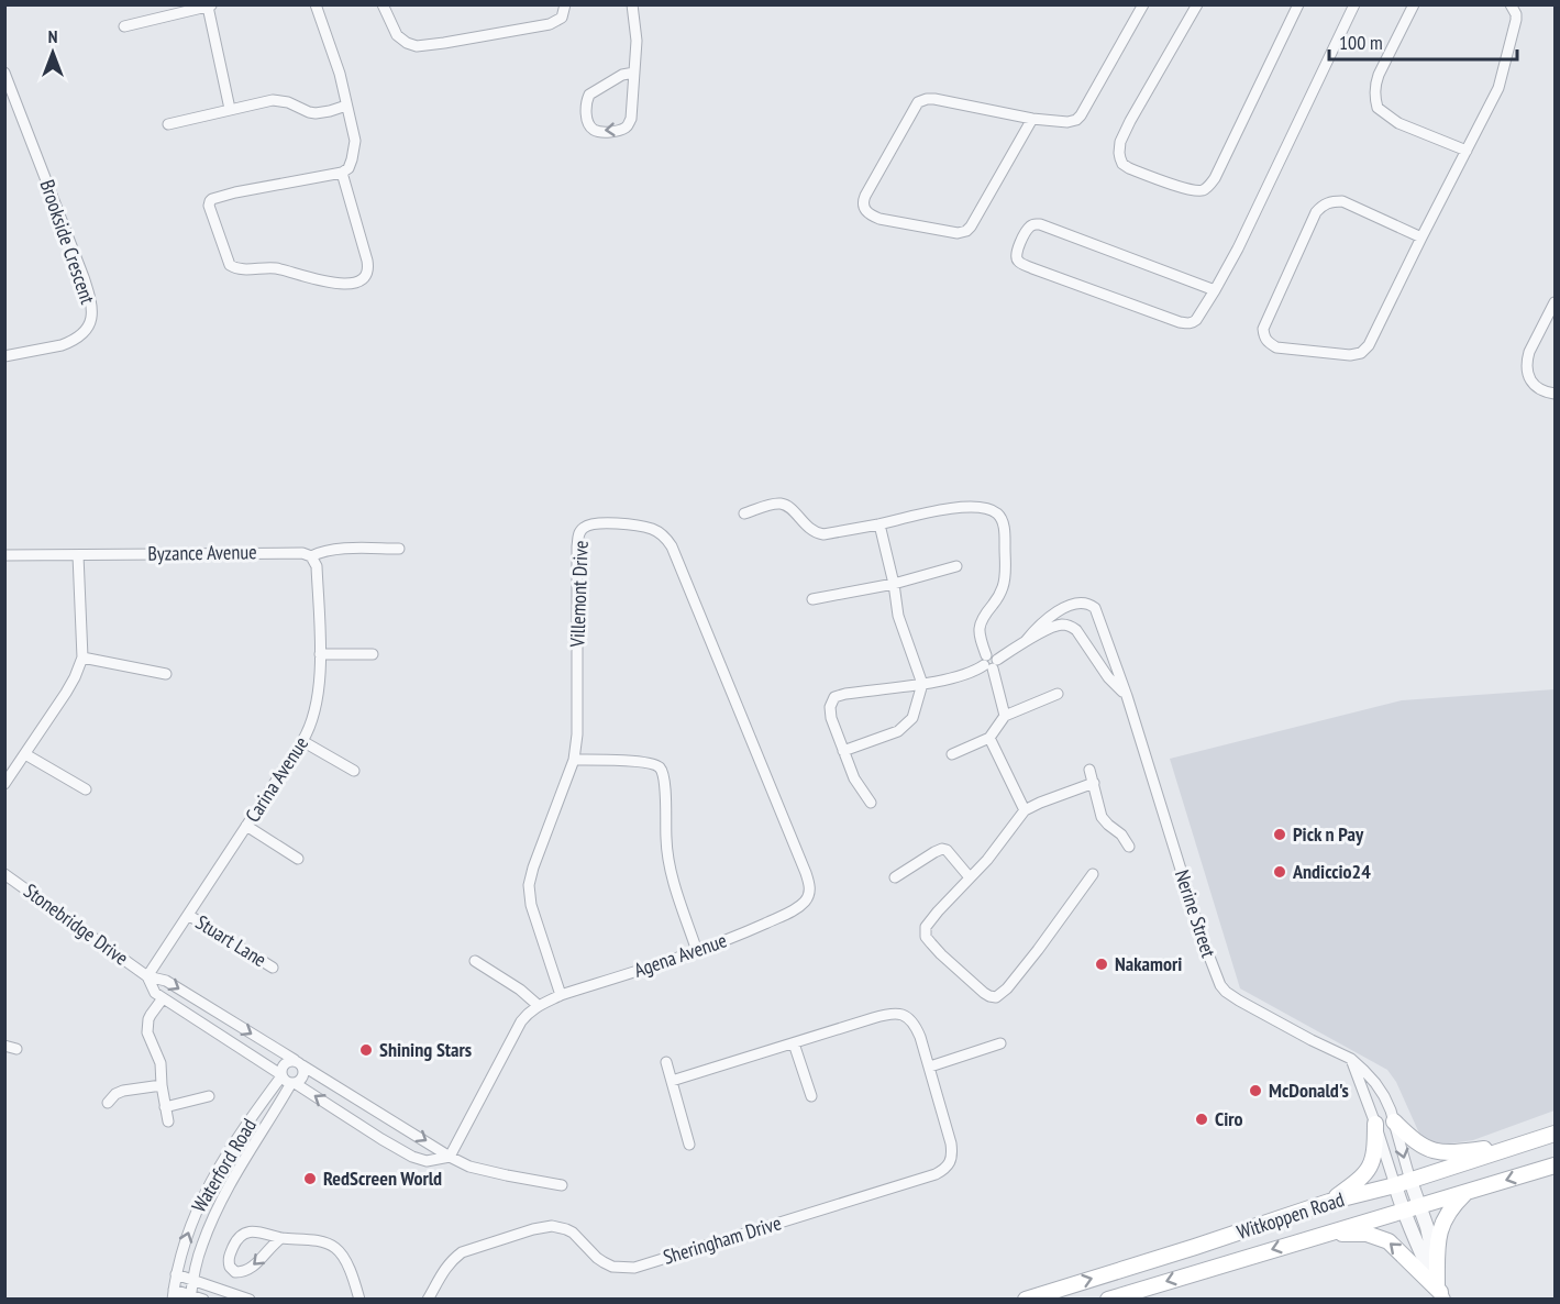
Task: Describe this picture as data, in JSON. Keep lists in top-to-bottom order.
{
  "streets": {
    "main road": ["Witkoppen Road"],
    "street": [
      "Brookside Crescent",
      "Byzance Avenue",
      "Villemont Drive",
      "Carina Avenue",
      "Nerine Street",
      "Stonebridge Drive",
      "Stuart Lane",
      "Agena Avenue",
      "Waterford Road",
      "Sheringham Drive"
    ]
  },
  "crossings": [
    ["Byzance Avenue", "Carina Avenue"],
    ["Villemont Drive", "Agena Avenue"],
    ["Carina Avenue", "Stonebridge Drive"],
    ["Carina Avenue", "Stuart Lane"],
    ["Nerine Street", "Witkoppen Road"],
    ["Stonebridge Drive", "Agena Avenue"],
    ["Stonebridge Drive", "Waterford Road"]
  ],
  "places": [
    "Pick n Pay",
    "Andiccio24",
    "Nakamori",
    "Shining Stars",
    "McDonald's",
    "Ciro",
    "RedScreen World"
  ],
  "scale_bar": "100 m",
  "north": "top"
}
